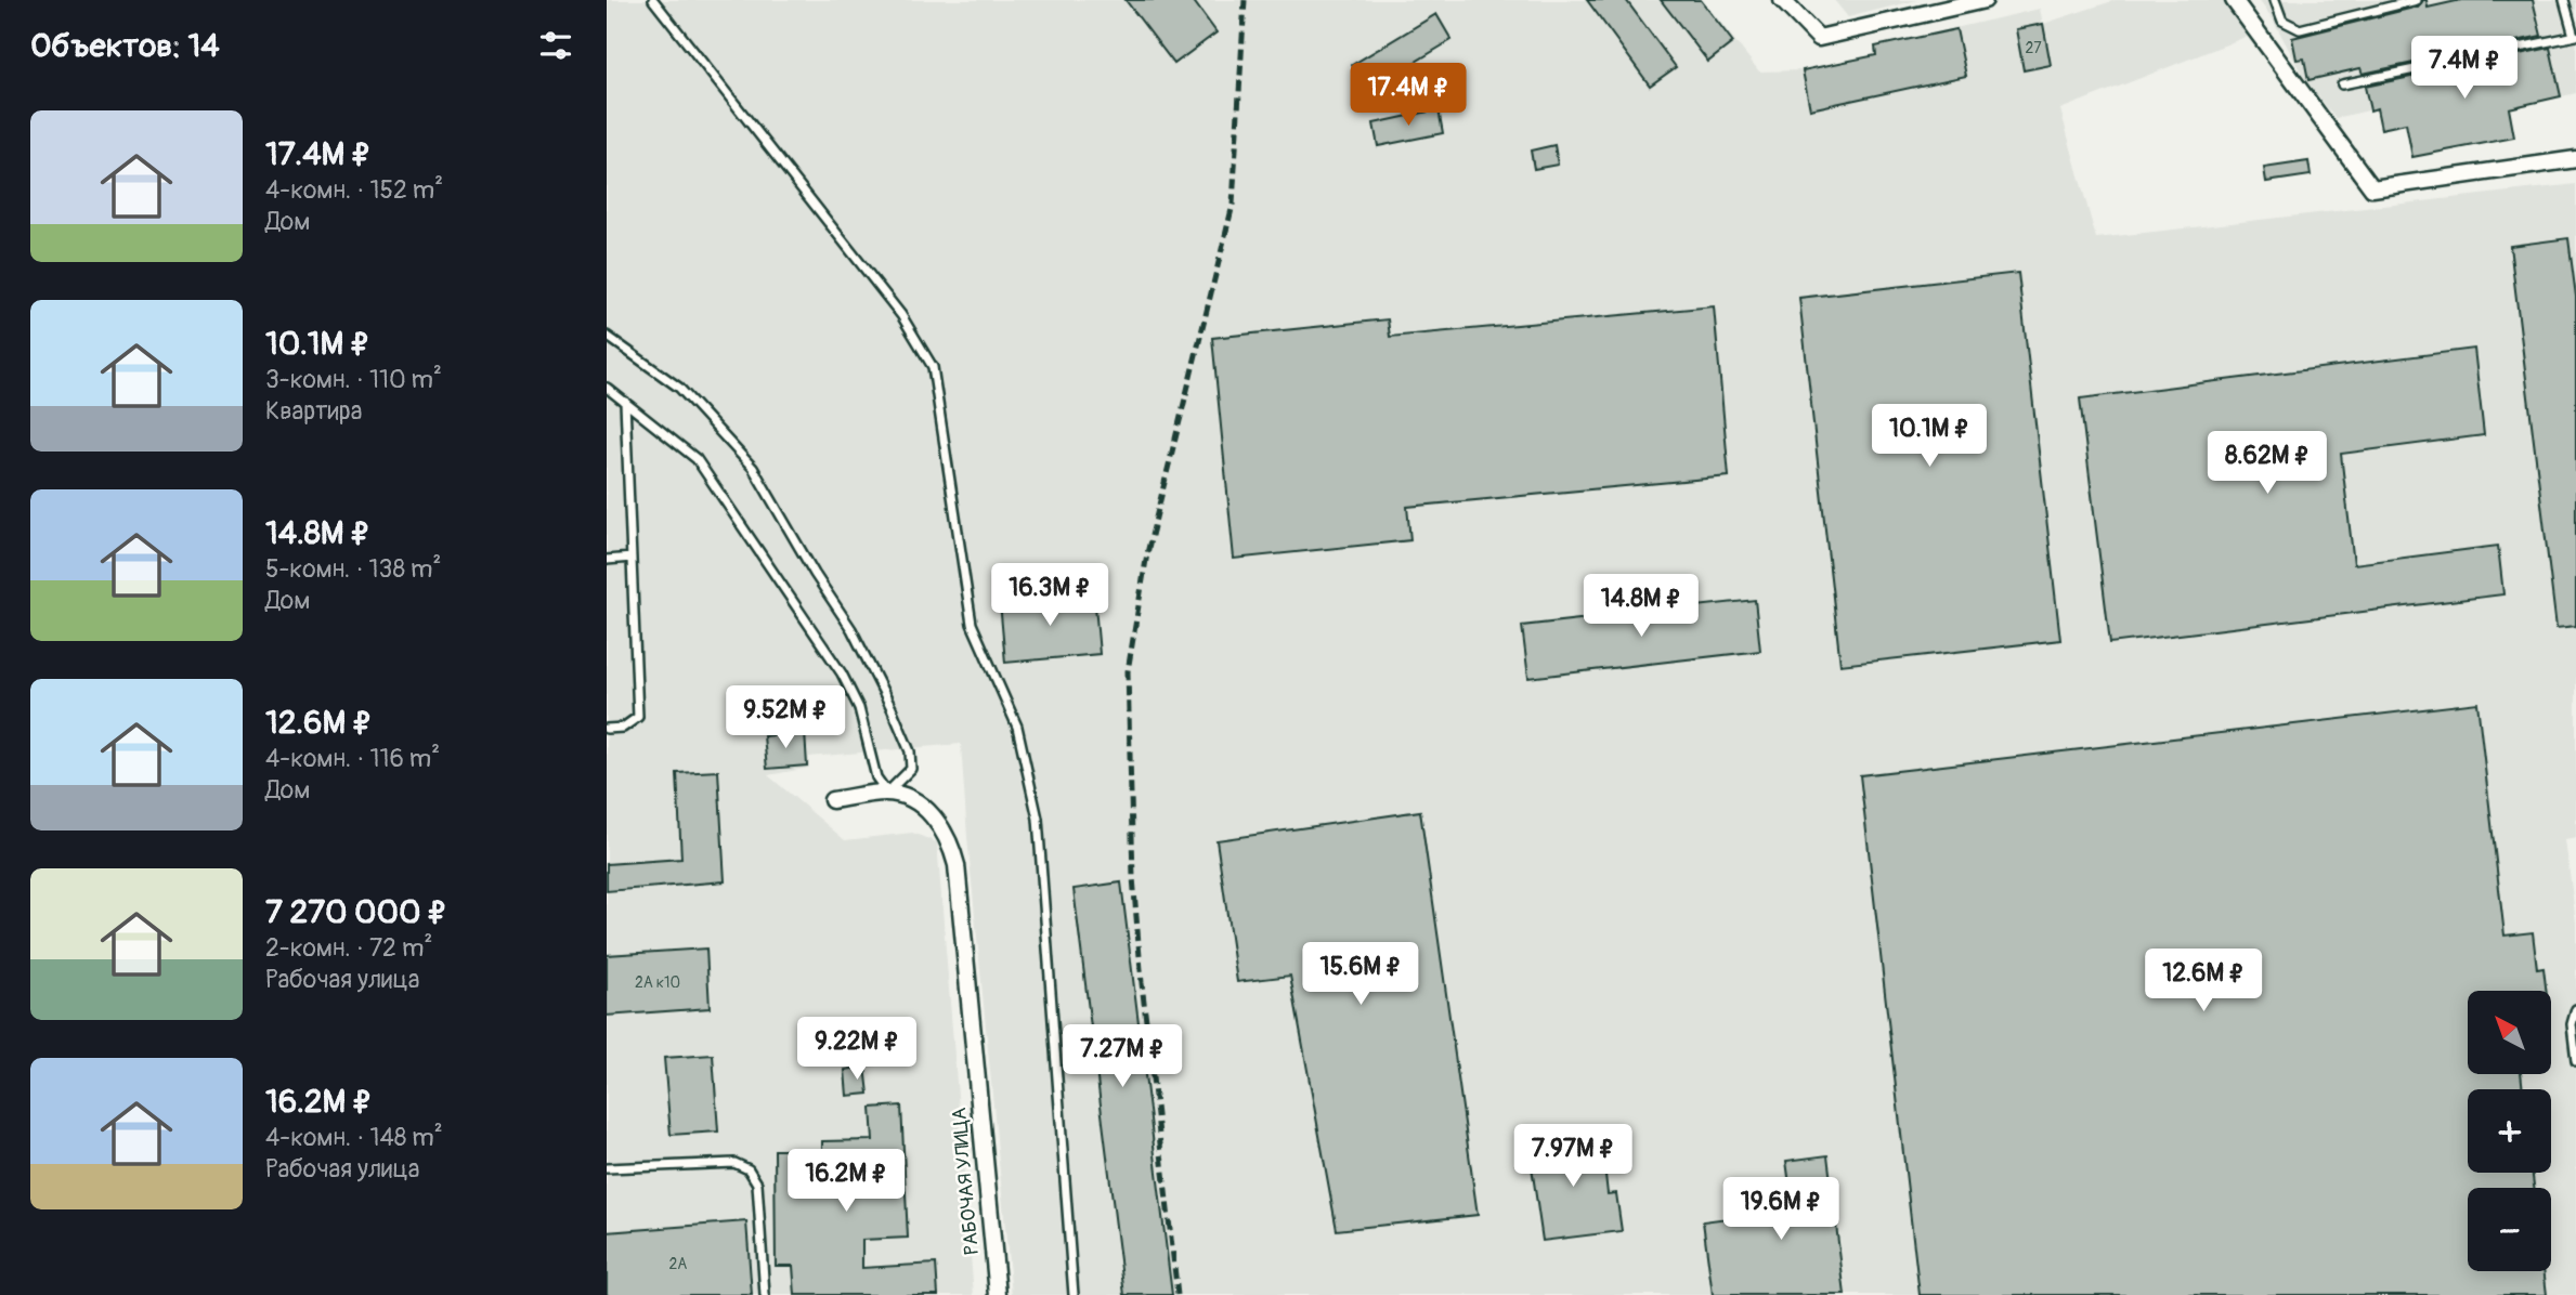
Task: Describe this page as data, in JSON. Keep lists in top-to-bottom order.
{
  "streets": {
    "street": ["РАБОЧАЯ УЛИЦА"]
  },
  "house_numbers": ["27", "2А к10", "2А"],
  "north": "top left",
  "page": {
    "heading": "Объектов: 14",
    "price": [
      "7.4M ₽",
      "17.4M ₽",
      "10.1M ₽",
      "8.62M ₽",
      "16.3M ₽",
      "14.8M ₽",
      "9.52M ₽",
      "15.6M ₽",
      "12.6M ₽",
      "9.22M ₽",
      "7.27M ₽",
      "7.97M ₽",
      "16.2M ₽",
      "19.6M ₽"
    ],
    "list": [
      {
        "name": "17.4M ₽",
        "note": "4-комн. · 152 m² · Дом"
      },
      {
        "name": "10.1M ₽",
        "note": "3-комн. · 110 m² · Квартира"
      },
      {
        "name": "14.8M ₽",
        "note": "5-комн. · 138 m² · Дом"
      },
      {
        "name": "12.6M ₽",
        "note": "4-комн. · 116 m² · Дом"
      },
      {
        "name": "7 270 000 ₽",
        "note": "2-комн. · 72 m² · Рабочая улица"
      },
      {
        "name": "16.2M ₽",
        "note": "4-комн. · 148 m² · Рабочая улица"
      }
    ],
    "map_buttons": ["+", "−"]
  }
}
